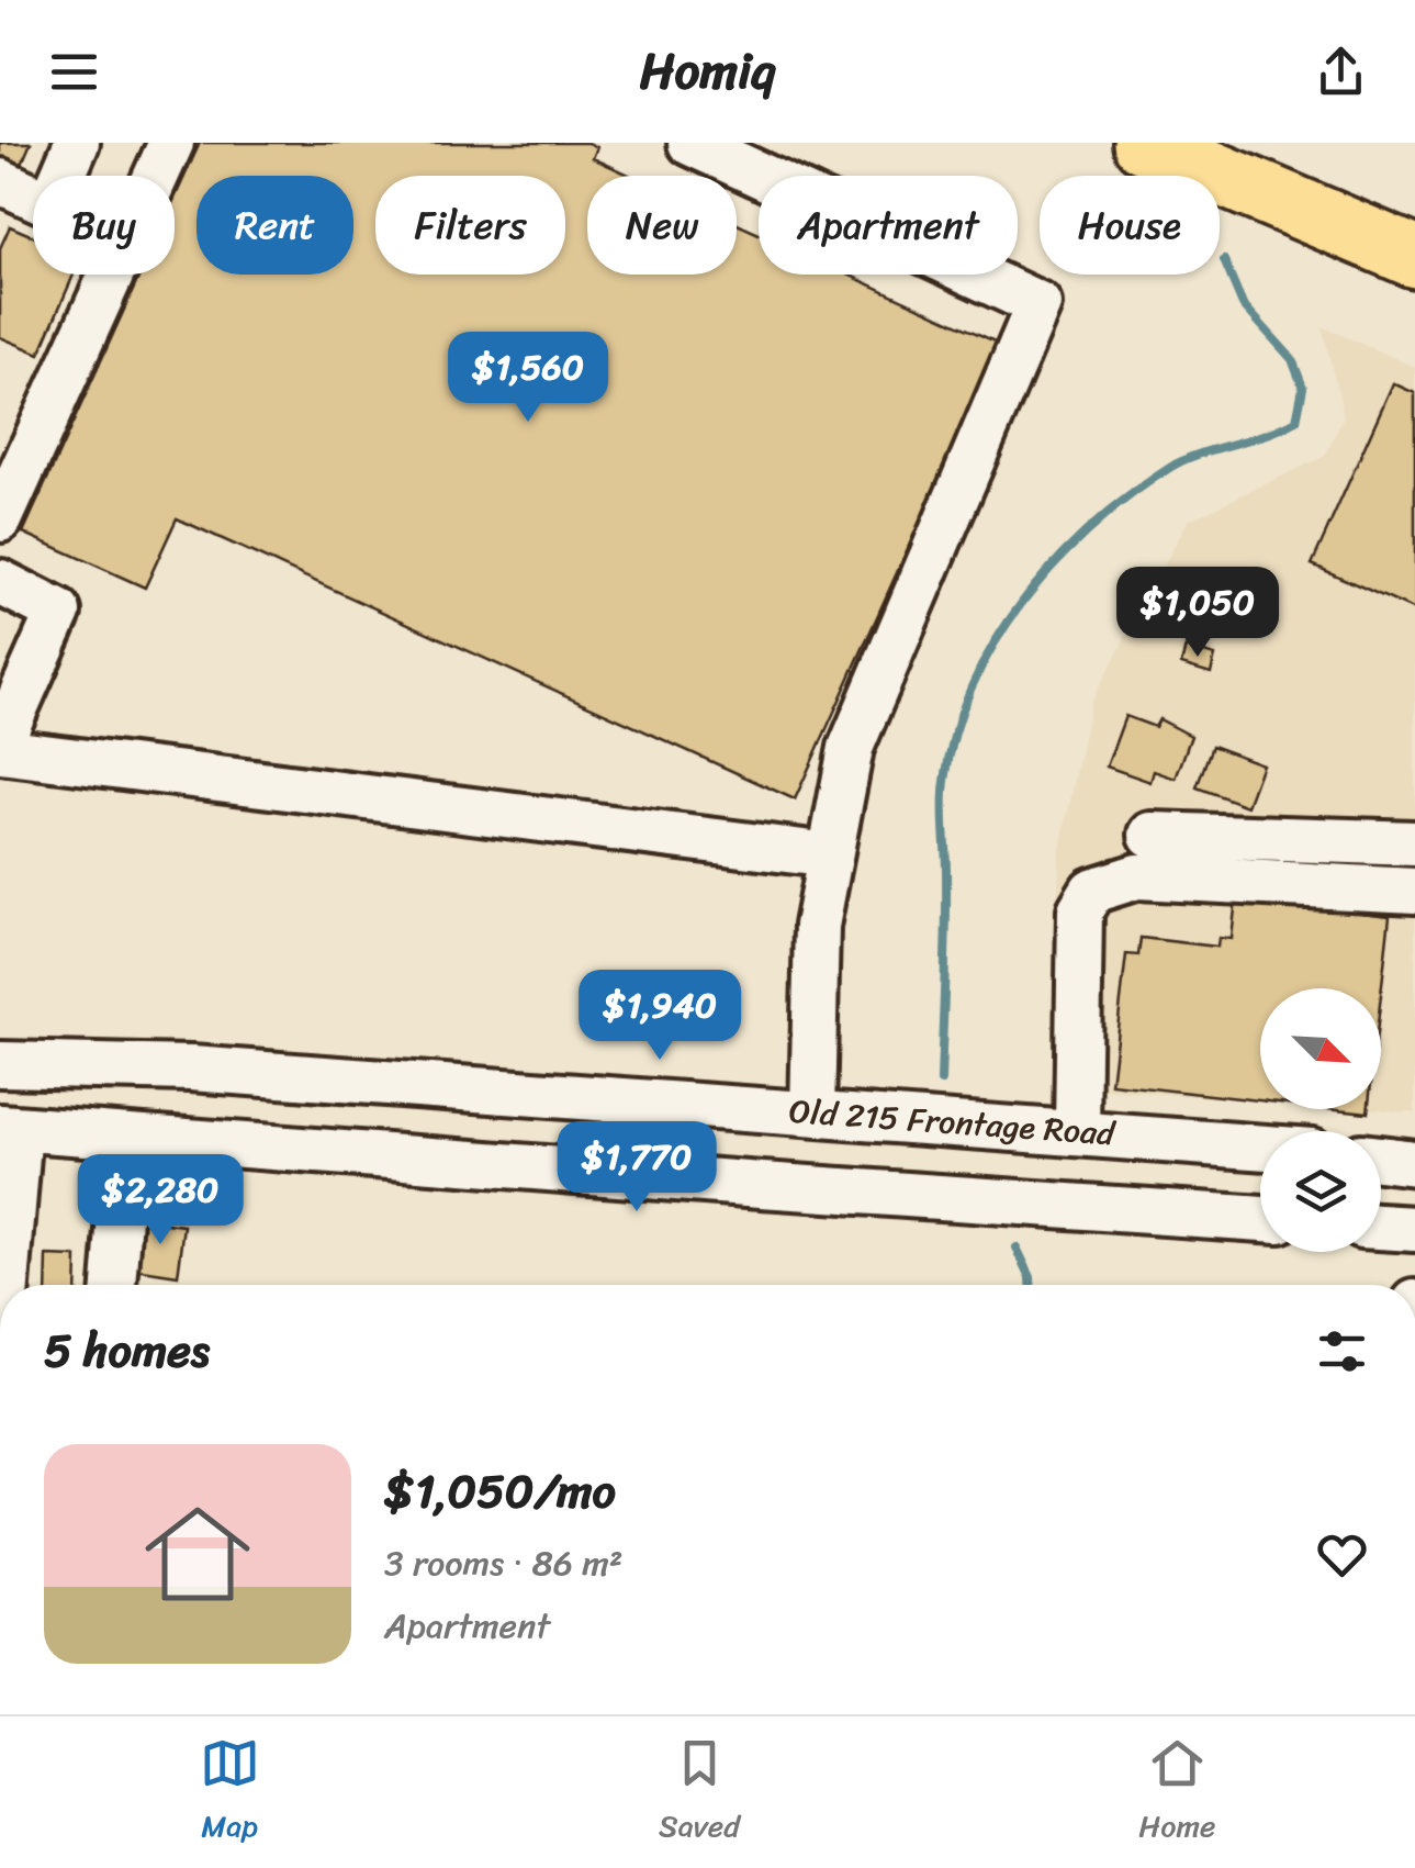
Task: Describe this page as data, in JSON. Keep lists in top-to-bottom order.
{
  "streets": {
    "street": ["Old 215 Frontage Road"]
  },
  "north": "bottom right",
  "page": {
    "header": "Homiq",
    "chip": [
      "Buy",
      "Rent",
      "Filters",
      "New",
      "Apartment",
      "House"
    ],
    "price": [
      "$1,560",
      "$1,050",
      "$1,940",
      "$1,770",
      "$2,280"
    ],
    "heading": "5 homes",
    "list": [
      {
        "name": "$1,050/mo",
        "note": "3 rooms · 86 m² · Apartment"
      }
    ],
    "tabs": ["Map", "Saved", "Home"]
  }
}
